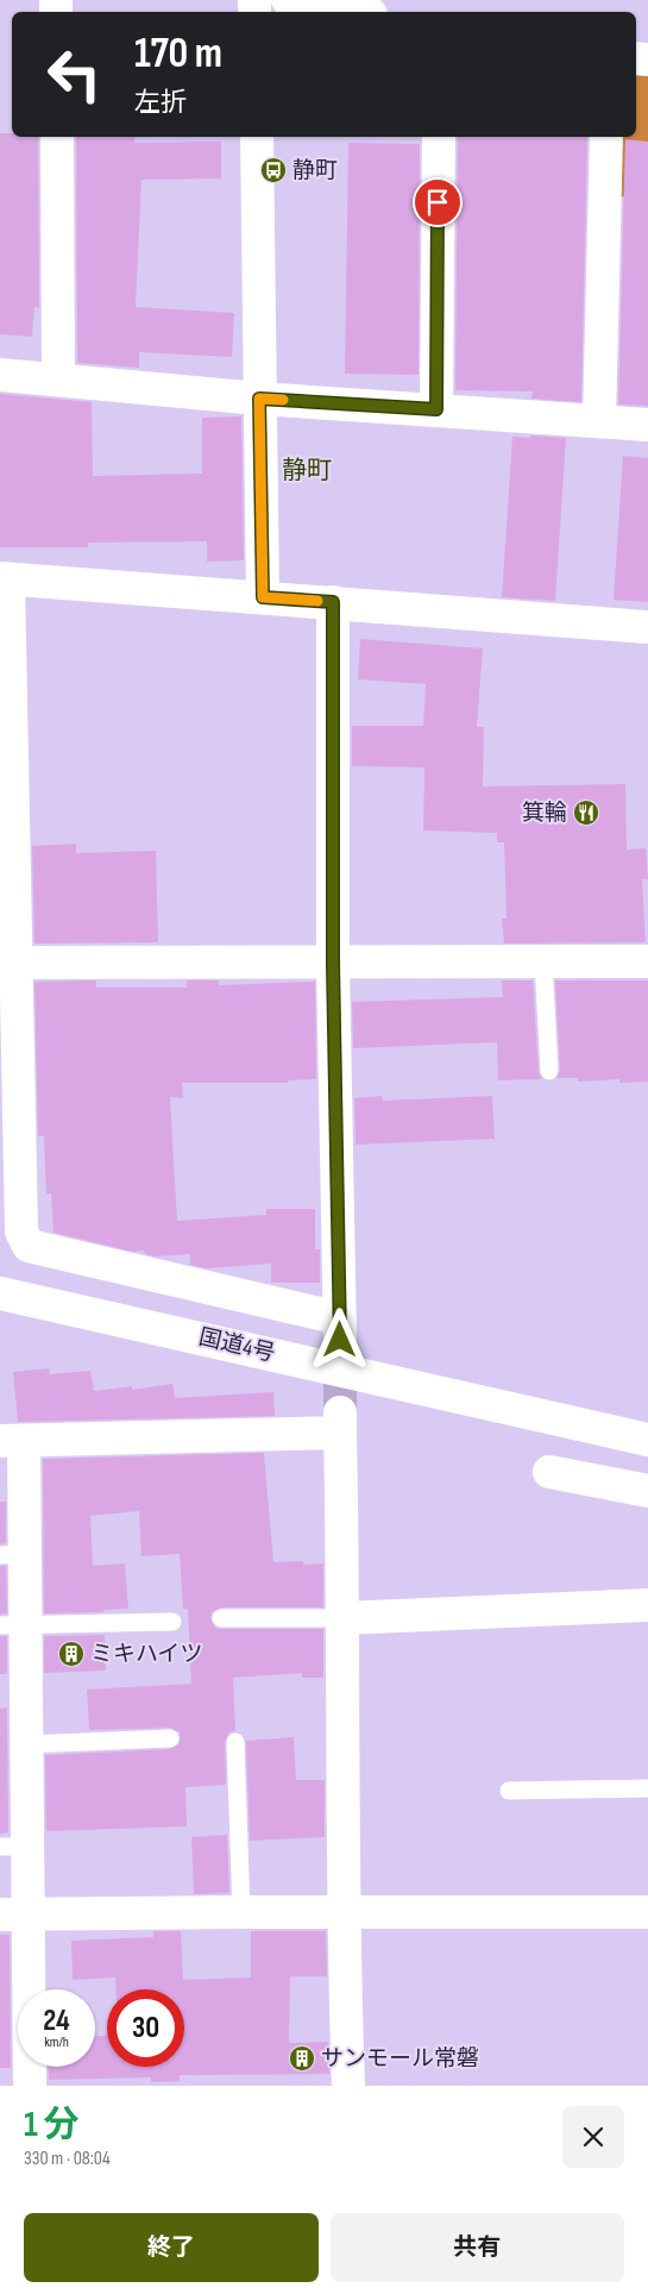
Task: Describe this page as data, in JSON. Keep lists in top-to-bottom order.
{
  "streets": {
    "main road": ["国道4号"]
  },
  "districts": ["静町"],
  "places": {
    "bus stop": ["静町"],
    "restaurant": ["箕輪"],
    "building": ["ミキハイツ", "サンモール常磐"]
  },
  "page": {
    "turn": ["170 m", "左折"],
    "speed": "24 km/h",
    "limit": "30",
    "heading": ["1 分", "330 m · 08:04"],
    "buttons": ["終了", "共有"]
  }
}
